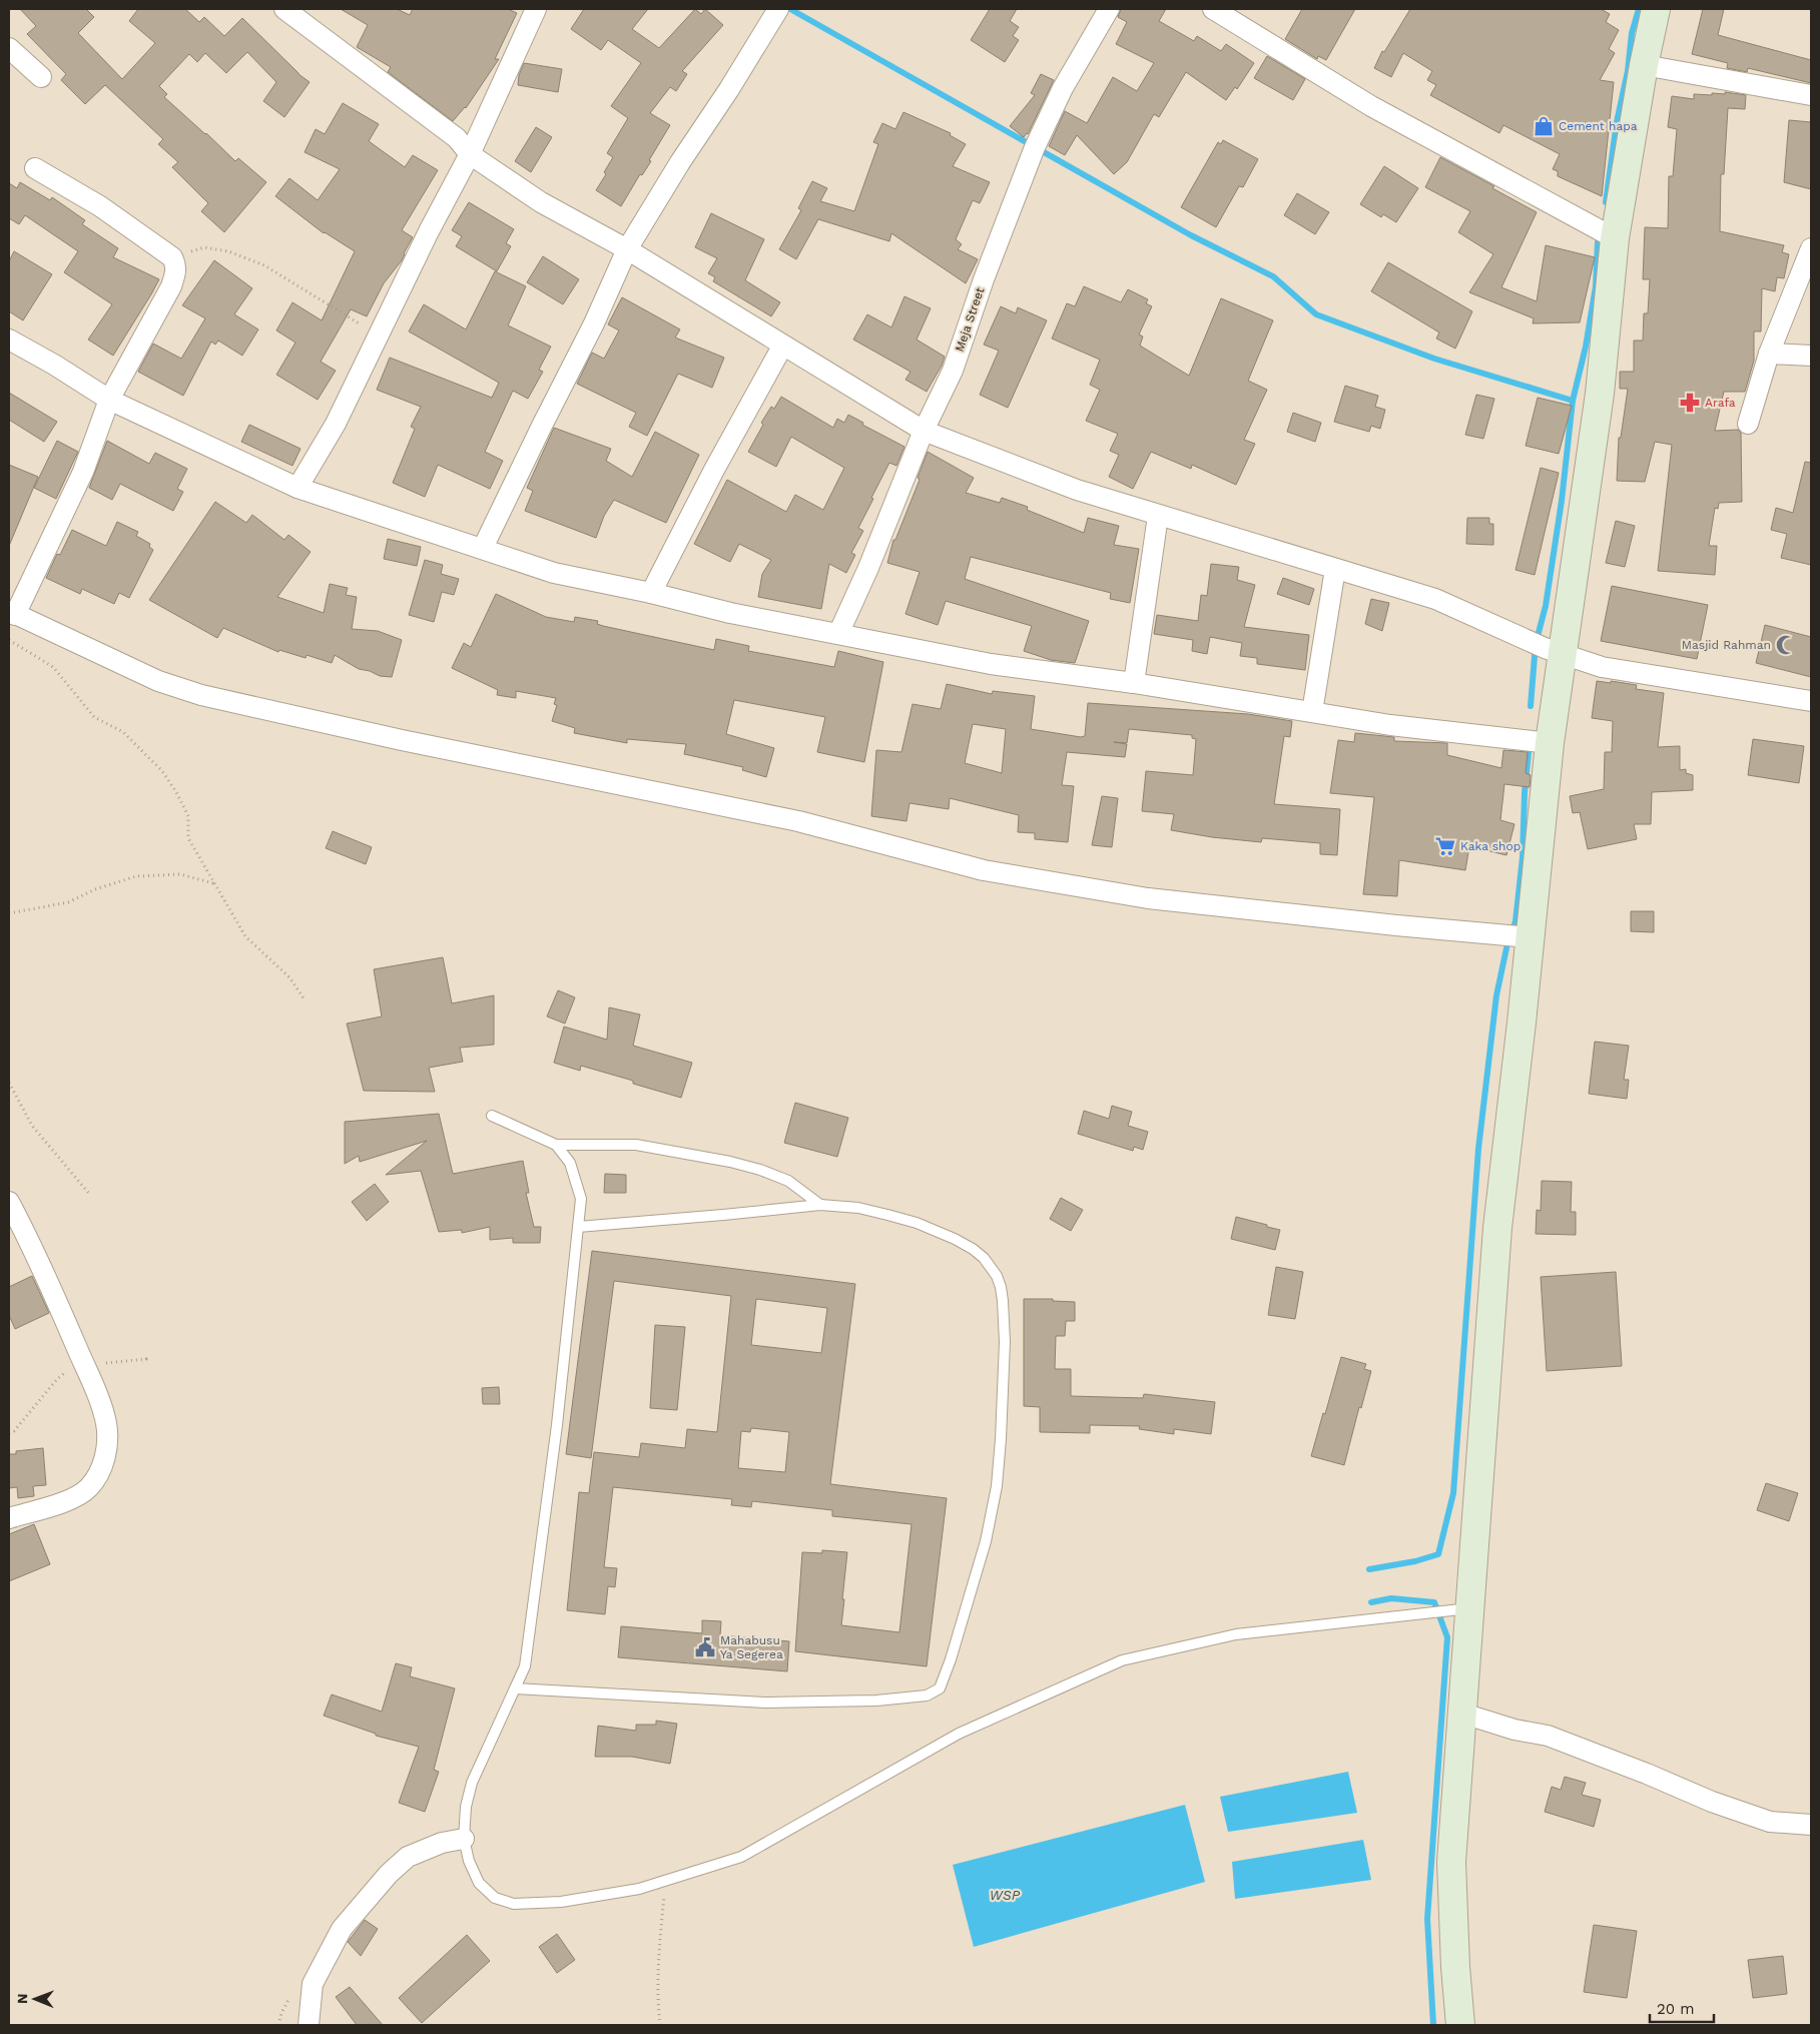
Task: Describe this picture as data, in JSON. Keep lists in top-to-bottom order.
{
  "streets": {
    "street": ["Meja Street"]
  },
  "water": ["WSP"],
  "places": {
    "shop": ["Cement hapa"],
    "pharmacy": ["Arafa"],
    "mosque": ["Masjid Rahman"],
    "supermarket": ["Kaka shop"],
    "public building": ["Mahabusu Ya Segerea"]
  },
  "scale_bar": "20 m",
  "north": "left"
}
